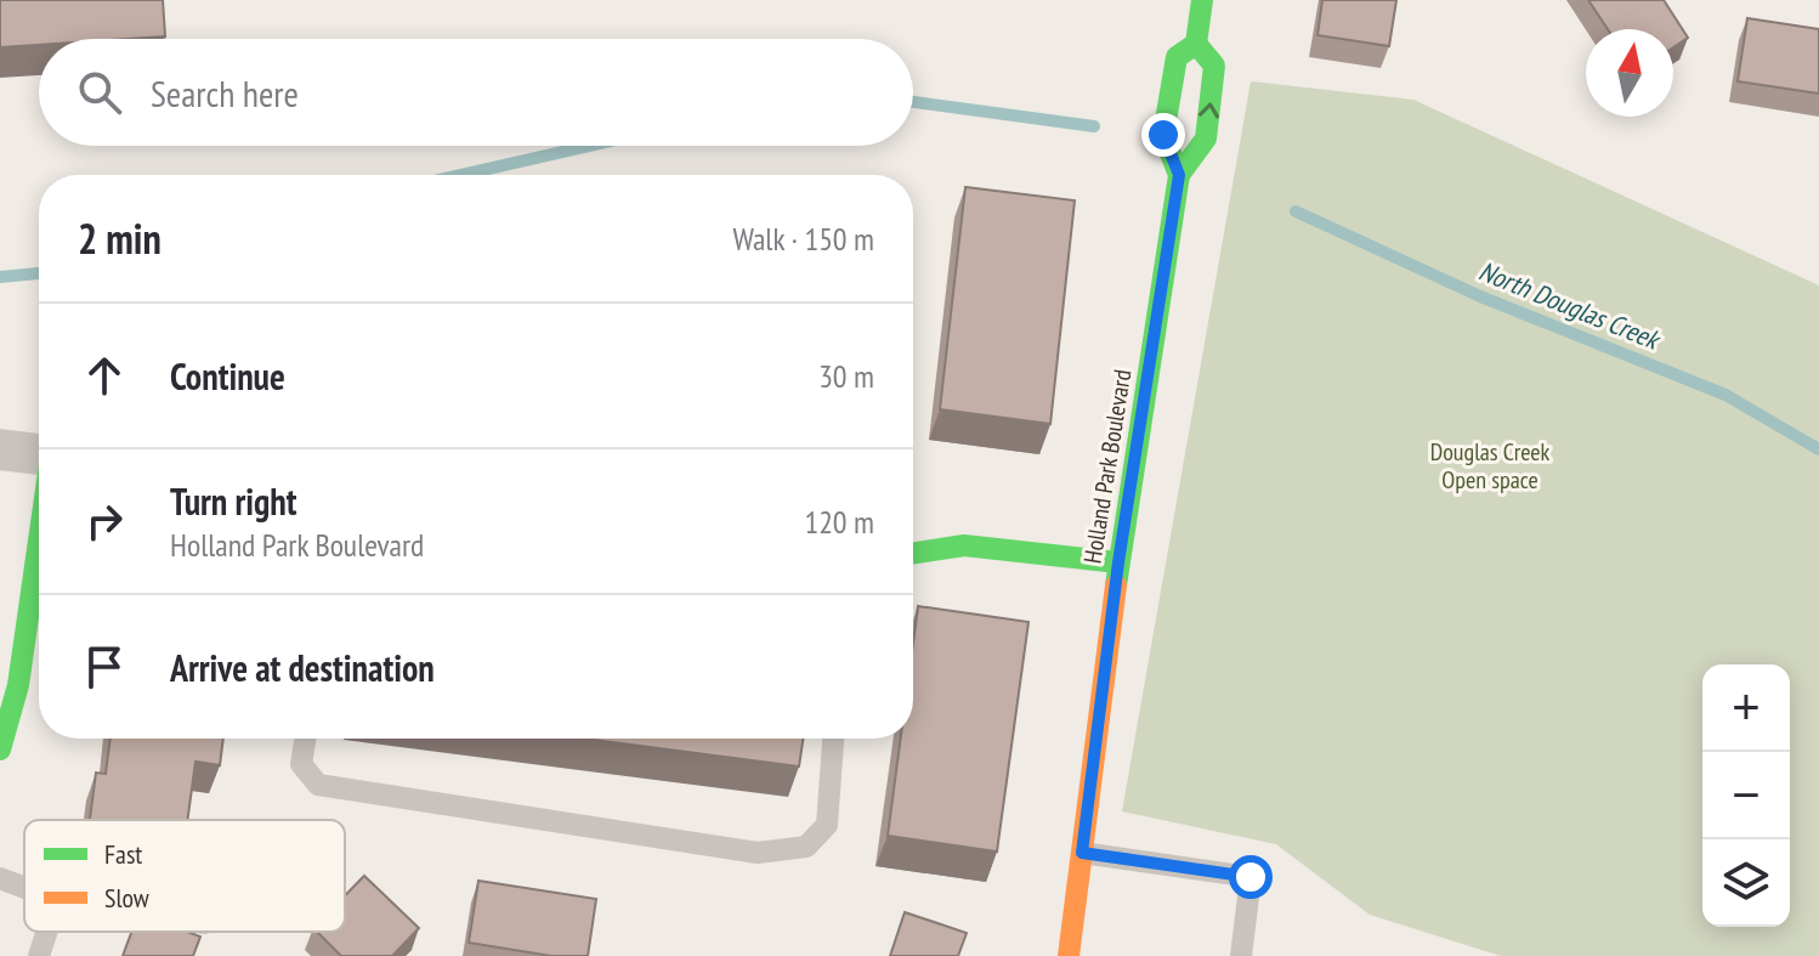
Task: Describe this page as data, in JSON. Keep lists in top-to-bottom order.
{
  "streets": {
    "street": ["Holland Park Boulevard"]
  },
  "water": ["North Douglas Creek"],
  "parks": ["Douglas Creek Open space"],
  "legend": ["Fast", "Slow"],
  "north": "top",
  "page": {
    "search": "Search here",
    "heading": ["2 min", "Walk · 150 m"],
    "list": [
      ["Continue", "30 m"],
      ["Turn right", "Holland Park Boulevard", "120 m"],
      "Arrive at destination"
    ],
    "map_buttons": ["+", "−"]
  }
}
